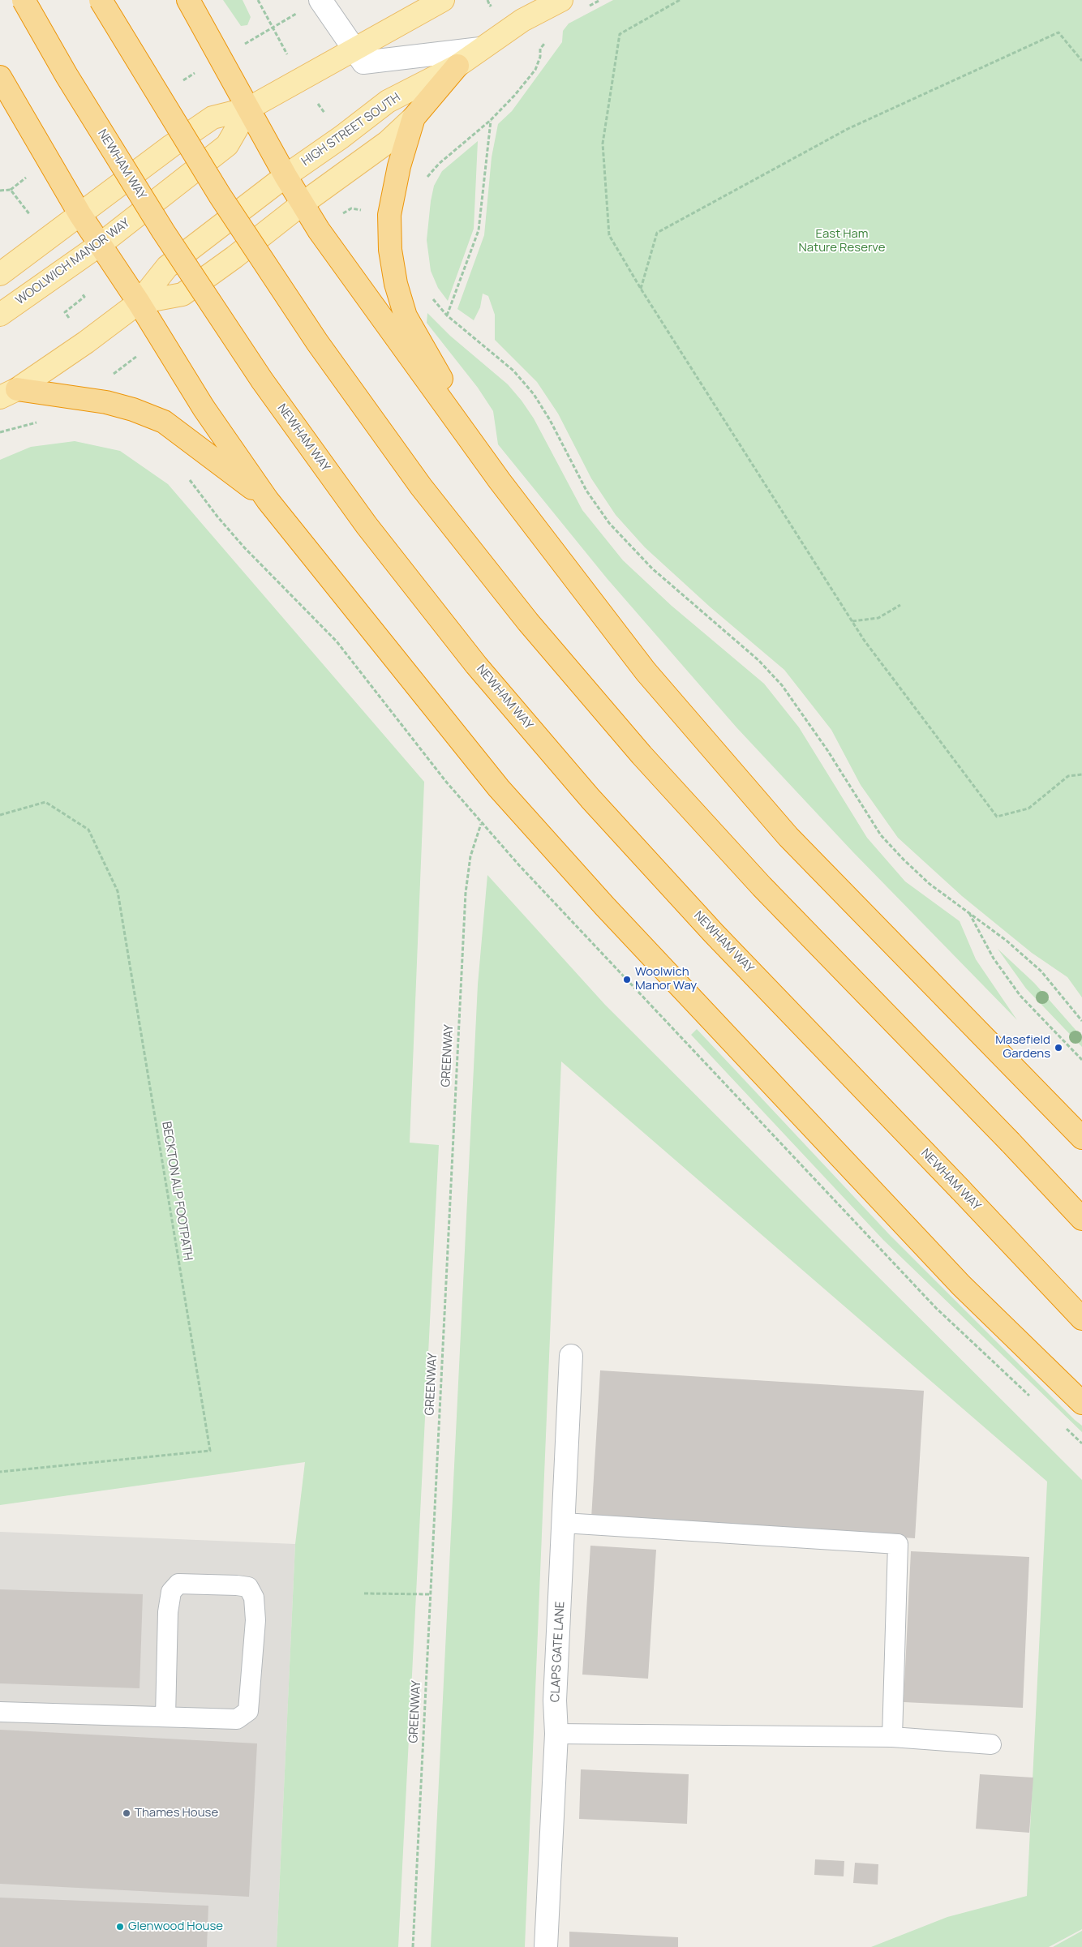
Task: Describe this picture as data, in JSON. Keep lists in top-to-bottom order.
{
  "streets": {
    "highway": ["NEWHAM WAY"],
    "main road": ["HIGH STREET SOUTH", "WOOLWICH MANOR WAY"],
    "street": ["CLAPS GATE LANE"],
    "path": ["GREENWAY", "BECKTON ALP FOOTPATH"]
  },
  "parks": ["East Ham Nature Reserve"],
  "places": [
    "Woolwich Manor Way",
    "Masefield Gardens",
    "Thames House",
    "Glenwood House"
  ]
}
